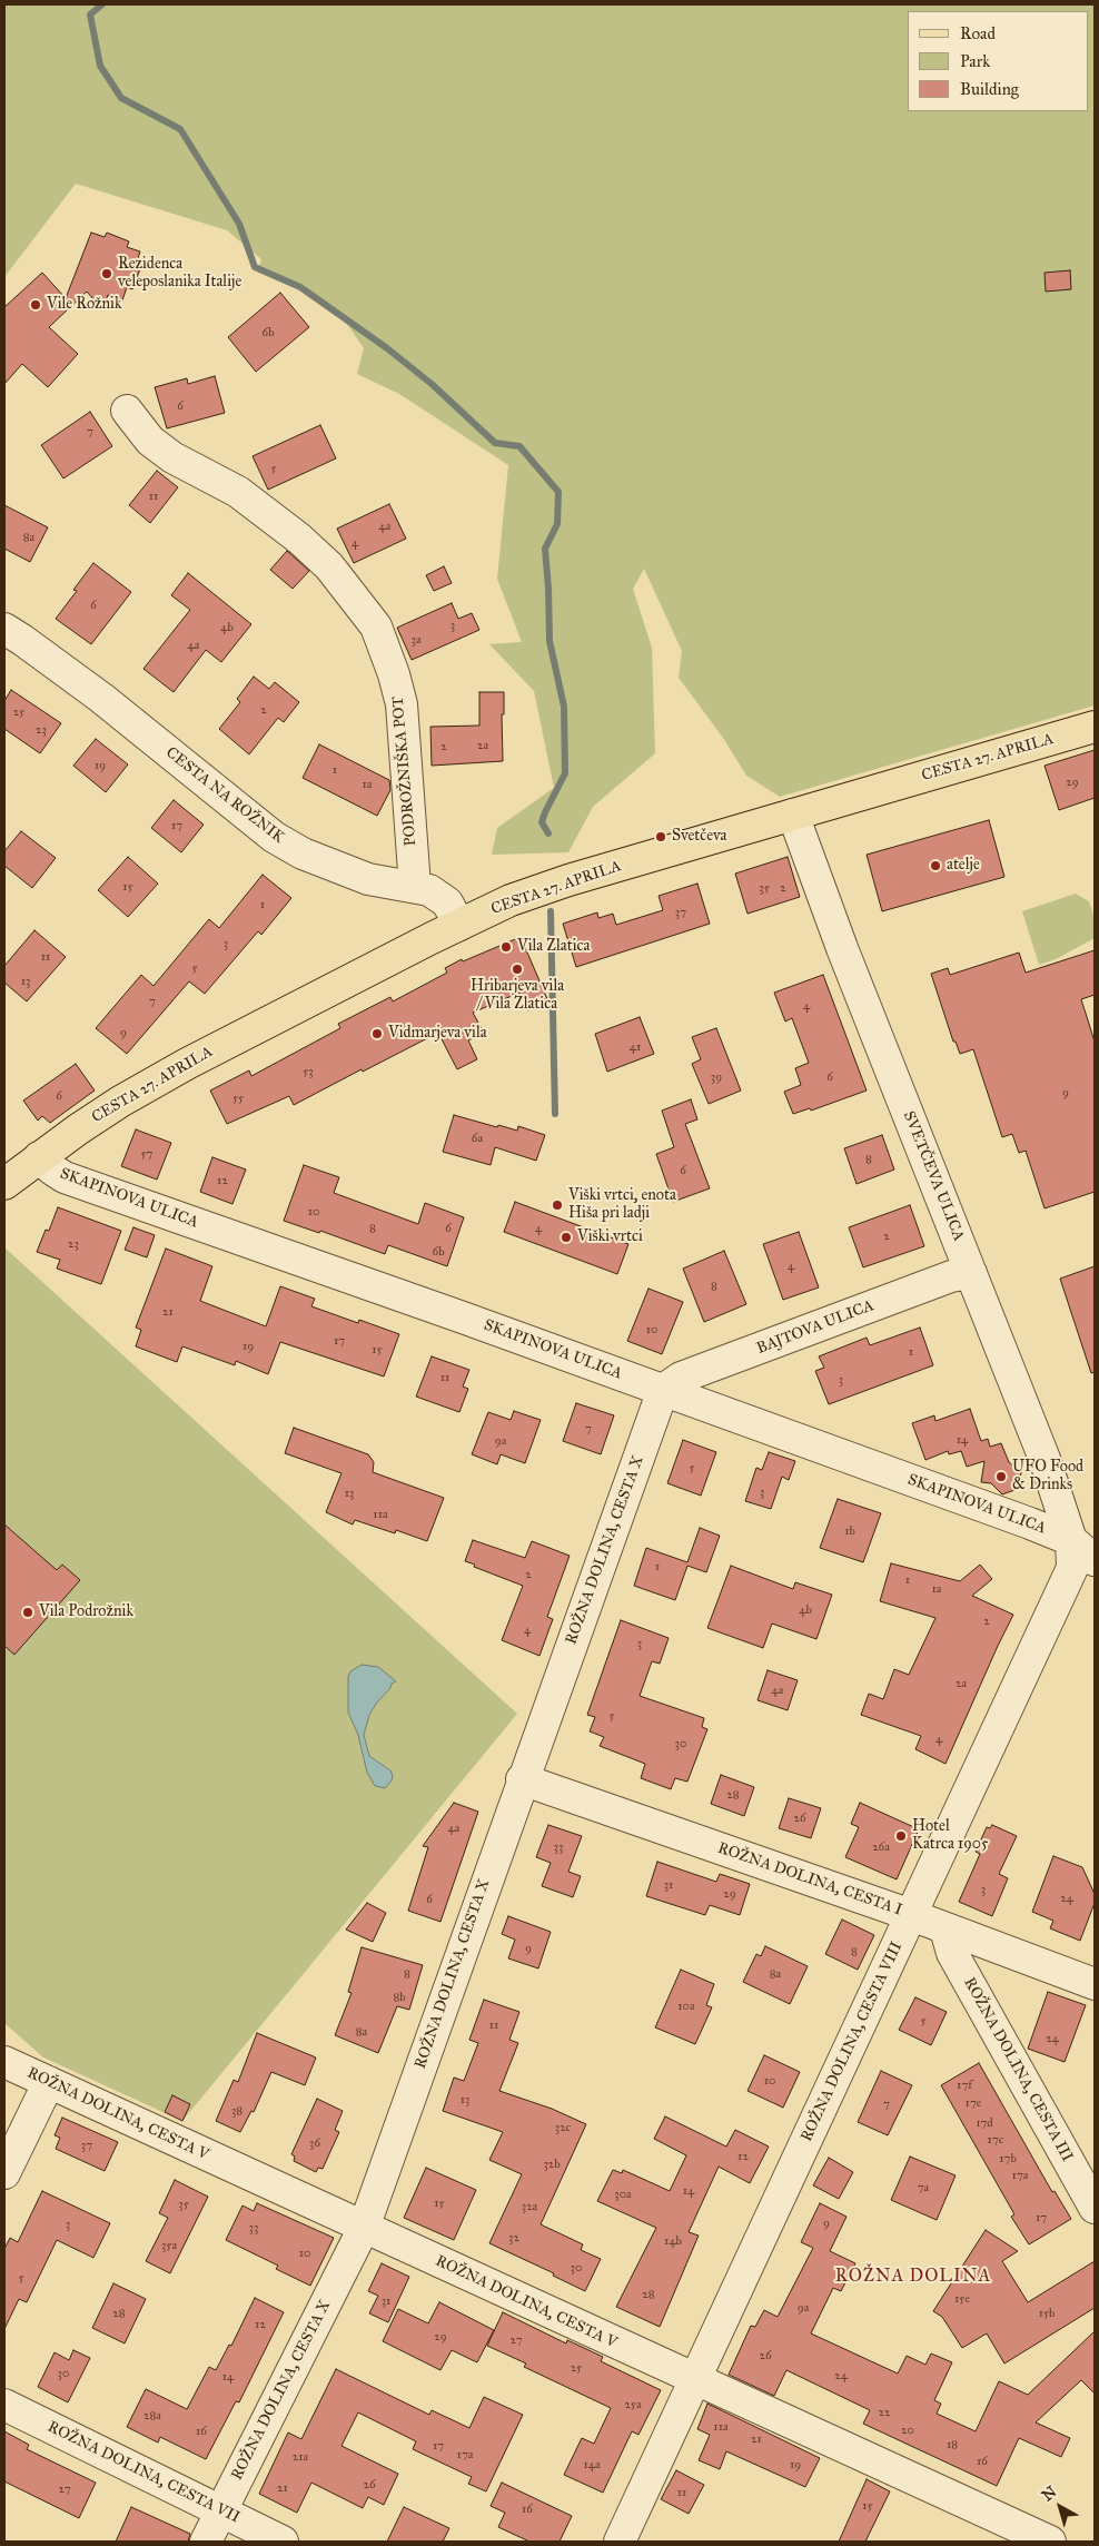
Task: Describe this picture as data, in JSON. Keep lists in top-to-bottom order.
{
  "streets": {
    "main road": ["CESTA 27. APRILA"],
    "street": [
      "PODROŽNIŠKA POT",
      "CESTA NA ROŽNIK",
      "SVETČEVA ULICA",
      "SKAPINOVA ULICA",
      "BAJTOVA ULICA",
      "ROŽNA DOLINA, CESTA X",
      "ROŽNA DOLINA, CESTA I",
      "ROŽNA DOLINA, CESTA VIII",
      "ROŽNA DOLINA, CESTA III",
      "ROŽNA DOLINA, CESTA V",
      "ROŽNA DOLINA, CESTA VII"
    ]
  },
  "crossings": [
    ["CESTA 27. APRILA", "CESTA NA ROŽNIK"],
    ["CESTA 27. APRILA", "SVETČEVA ULICA"],
    ["CESTA 27. APRILA", "SKAPINOVA ULICA"],
    ["PODROŽNIŠKA POT", "CESTA NA ROŽNIK"],
    ["SVETČEVA ULICA", "SKAPINOVA ULICA"],
    ["SVETČEVA ULICA", "BAJTOVA ULICA"],
    ["SVETČEVA ULICA", "ROŽNA DOLINA, CESTA VIII"],
    ["SKAPINOVA ULICA", "BAJTOVA ULICA"],
    ["SKAPINOVA ULICA", "ROŽNA DOLINA, CESTA X"],
    ["SKAPINOVA ULICA", "ROŽNA DOLINA, CESTA VIII"],
    ["BAJTOVA ULICA", "ROŽNA DOLINA, CESTA X"],
    ["ROŽNA DOLINA, CESTA X", "ROŽNA DOLINA, CESTA I"],
    ["ROŽNA DOLINA, CESTA X", "ROŽNA DOLINA, CESTA V"],
    ["ROŽNA DOLINA, CESTA X", "ROŽNA DOLINA, CESTA VII"],
    ["ROŽNA DOLINA, CESTA I", "ROŽNA DOLINA, CESTA VIII"],
    ["ROŽNA DOLINA, CESTA I", "ROŽNA DOLINA, CESTA III"],
    ["ROŽNA DOLINA, CESTA VIII", "ROŽNA DOLINA, CESTA V"]
  ],
  "districts": ["ROŽNA DOLINA"],
  "places": [
    "Rezidenca veleposlanika Italije",
    "Vile Rožnik",
    "Svetčeva",
    "atelje",
    "Vila Zlatica",
    "Hribarjeva vila / Vila Zlatica",
    "Vidmarjeva vila",
    "Viški vrtci, enota Hiša pri ladji",
    "Viški vrtci",
    "UFO Food & Drinks",
    "Vila Podrožnik",
    "Hotel Katrca 1905"
  ],
  "house_numbers": [
    "6b",
    "6",
    "7",
    "5",
    "11",
    "4a",
    "8a",
    "4",
    "6",
    "3",
    "4b",
    "3a",
    "4a",
    "2",
    "25",
    "23",
    "2a",
    "2",
    "19",
    "1",
    "29",
    "1a",
    "17",
    "15",
    "35",
    "2",
    "1",
    "37",
    "3",
    "11",
    "5",
    "13",
    "7",
    "4",
    "9",
    "41",
    "53",
    "39",
    "6",
    "9",
    "6",
    "55",
    "6a",
    "57",
    "8",
    "6",
    "12",
    "10",
    "8",
    "6",
    "4",
    "2",
    "23",
    "6b",
    "4",
    "8",
    "21",
    "10",
    "17",
    "19",
    "15",
    "1",
    "11",
    "3",
    "7",
    "14",
    "9a",
    "5",
    "3",
    "13",
    "11a",
    "1b",
    "1",
    "2",
    "1",
    "1a",
    "4b",
    "2",
    "4",
    "3",
    "2a",
    "4a",
    "5",
    "4",
    "30",
    "28",
    "26",
    "4a",
    "33",
    "26a",
    "31",
    "3",
    "29",
    "24",
    "6",
    "9",
    "8",
    "8",
    "8a",
    "8b",
    "10a",
    "5",
    "11",
    "8a",
    "24",
    "10",
    "17f",
    "13",
    "17e",
    "7",
    "38",
    "17d",
    "32c",
    "17c",
    "36",
    "37",
    "12",
    "17b",
    "32b",
    "17a",
    "7a",
    "14",
    "30a",
    "15",
    "35",
    "32a",
    "17",
    "9",
    "3",
    "33",
    "32",
    "14b",
    "35a",
    "10",
    "30",
    "5",
    "28",
    "15e",
    "31",
    "9a",
    "28",
    "15b",
    "12",
    "29",
    "27",
    "26",
    "25",
    "30",
    "24",
    "14",
    "25a",
    "22",
    "28a",
    "11a",
    "20",
    "16",
    "21",
    "18",
    "17",
    "17a",
    "21a",
    "16",
    "14a",
    "19",
    "26",
    "21",
    "27",
    "11",
    "15",
    "16"
  ],
  "legend": ["Road", "Park", "Building"],
  "north": "top left"
}
